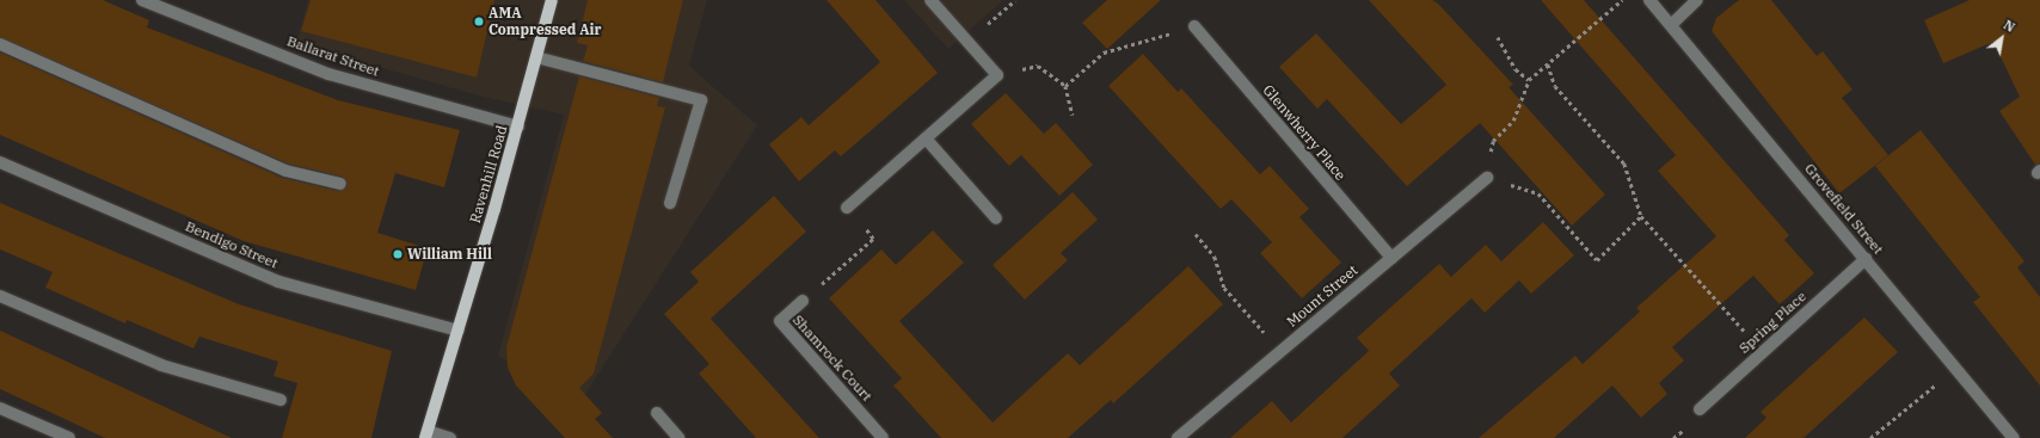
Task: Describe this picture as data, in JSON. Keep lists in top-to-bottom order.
{
  "streets": {
    "main road": ["Ravenhill Road"],
    "street": [
      "Ballarat Street",
      "Glenwherry Place",
      "Grovefield Street",
      "Bendigo Street",
      "Mount Street",
      "Spring Place",
      "Shamrock Court"
    ]
  },
  "crossings": [
    ["Ballarat Street", "Ravenhill Road"],
    ["Glenwherry Place", "Mount Street"],
    ["Ravenhill Road", "Bendigo Street"],
    ["Grovefield Street", "Spring Place"]
  ],
  "places": ["AMA Compressed Air", "William Hill"],
  "north": "top right"
}
